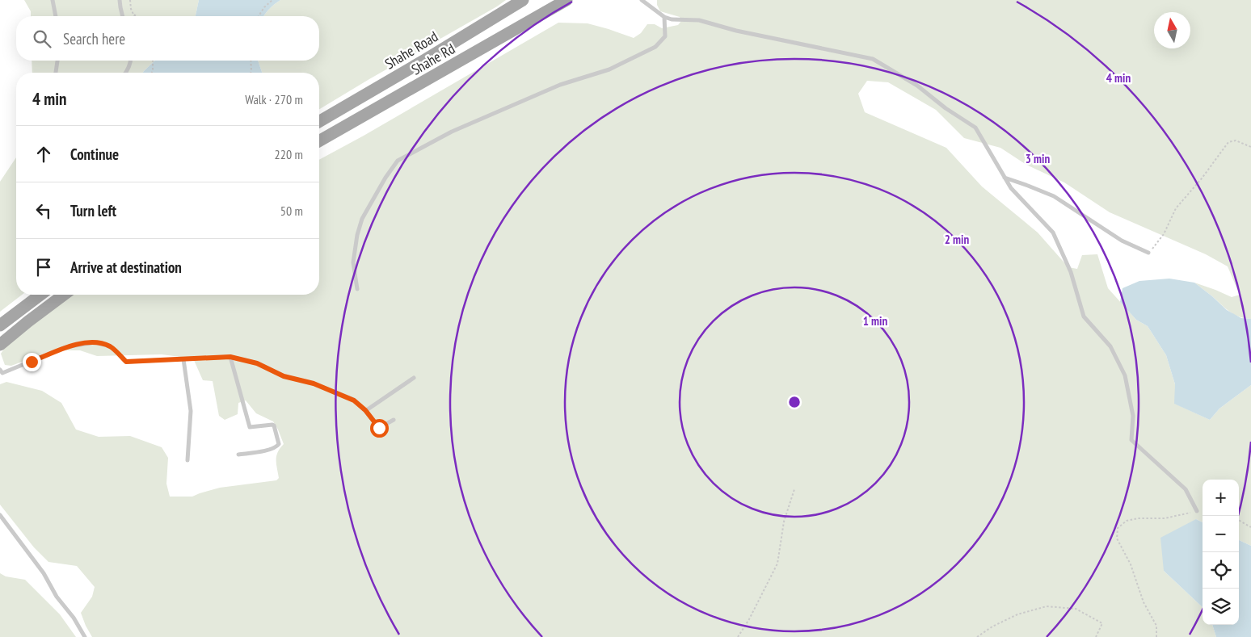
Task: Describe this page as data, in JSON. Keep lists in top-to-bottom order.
{
  "streets": {
    "main road": ["Shahe Road", "Shahe Rd"]
  },
  "north": "top",
  "page": {
    "search": "Search here",
    "heading": ["4 min", "Walk · 270 m"],
    "list": [
      ["Continue", "220 m"],
      ["Turn left", "50 m"],
      "Arrive at destination"
    ],
    "map_buttons": ["+", "−"]
  },
  "rings": [
    "4 min",
    "3 min",
    "2 min",
    "1 min"
  ]
}
